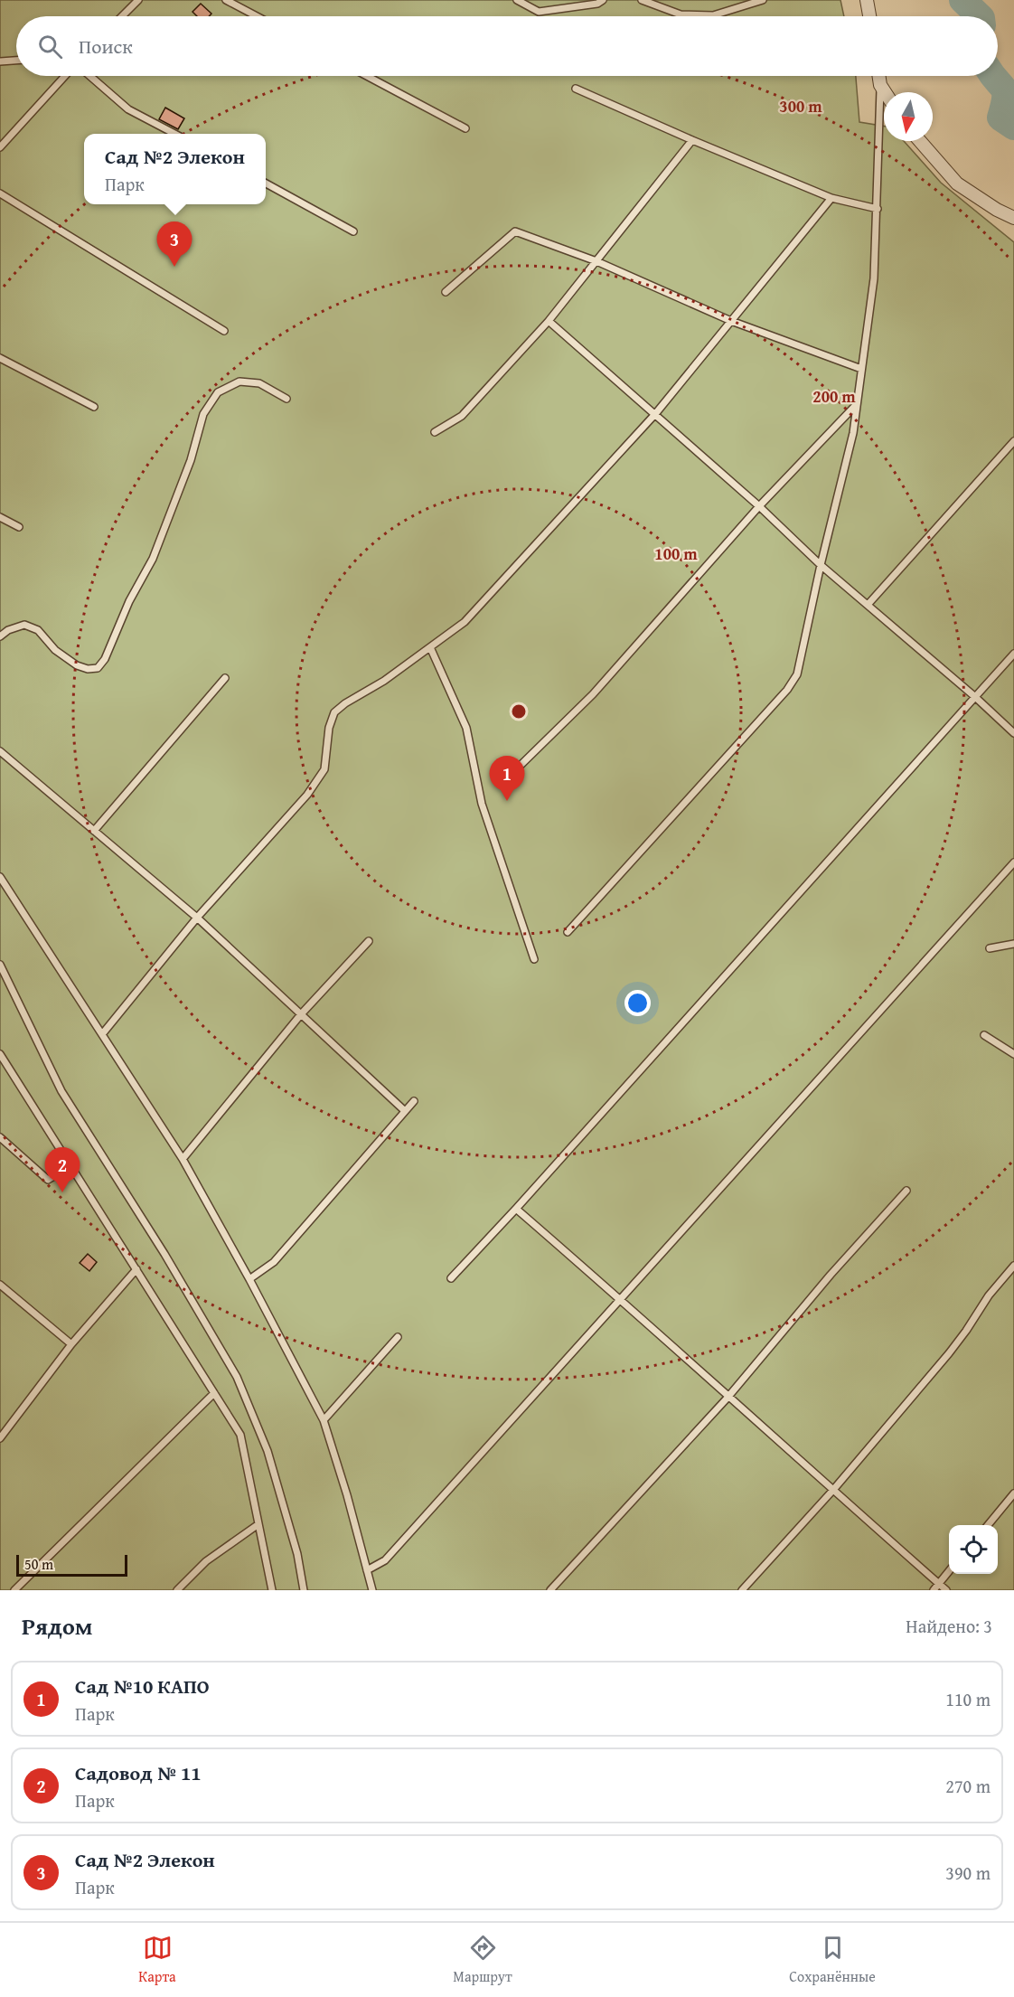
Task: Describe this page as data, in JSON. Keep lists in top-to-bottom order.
{
  "scale_bar": "50 m",
  "north": "bottom",
  "page": {
    "search": "Поиск",
    "popup": ["Сад №2 Элекон", "Парк"],
    "pins": ["3", "1", "2"],
    "scale": "50 m",
    "heading": ["Рядом", "Найдено: 3"],
    "list": [
      {
        "mark": "1",
        "name": "Сад №10 КАПО",
        "note": "Парк",
        "value": "110 m"
      },
      {
        "mark": "2",
        "name": "Садовод № 11",
        "note": "Парк",
        "value": "270 m"
      },
      {
        "mark": "3",
        "name": "Сад №2 Элекон",
        "note": "Парк",
        "value": "390 m"
      }
    ],
    "nav": ["Карта", "Маршрут", "Сохранённые"]
  },
  "rings": ["300 m", "200 m", "100 m"]
}
